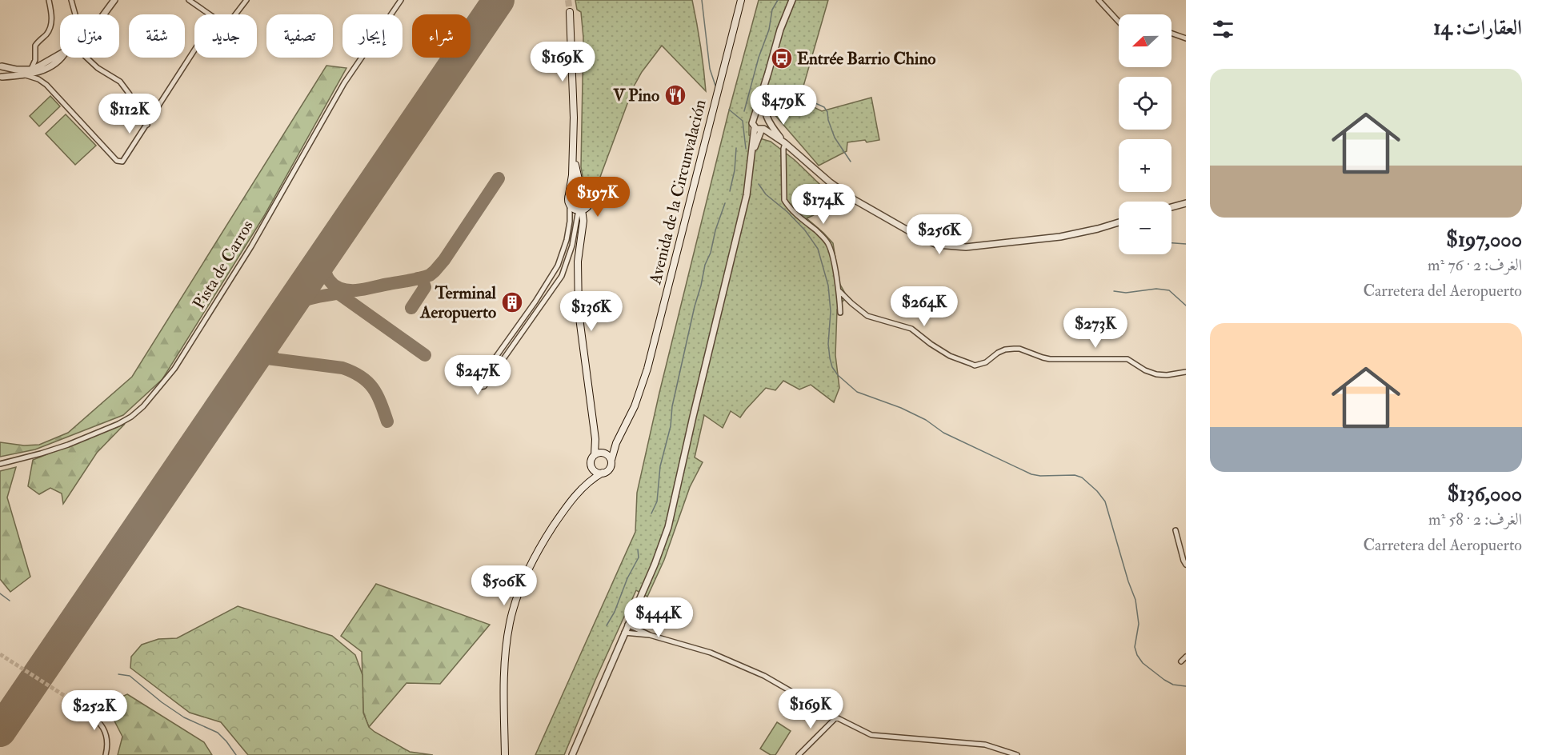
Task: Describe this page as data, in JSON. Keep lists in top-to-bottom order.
{
  "streets": {
    "main road": ["Avenida de la Circunvalación"],
    "street": ["Pista de Carros"]
  },
  "places": {
    "bus stop": ["Entrée Barrio Chino"],
    "restaurant": ["V Pino"],
    "building": ["Terminal Aeropuerto"]
  },
  "north": "left",
  "page": {
    "heading": "العقارات: 14",
    "map_buttons": ["+", "−"],
    "chip": [
      "شراء",
      "إيجار",
      "تصفية",
      "جديد",
      "شقة",
      "منزل"
    ],
    "price": [
      "$169K",
      "$479K",
      "$112K",
      "$197K",
      "$174K",
      "$256K",
      "$264K",
      "$136K",
      "$273K",
      "$247K",
      "$506K",
      "$444K",
      "$169K",
      "$252K"
    ],
    "list": [
      {
        "name": "$197,000",
        "note": "الغرف: 2 · 76 m² · Carretera del Aeropuerto"
      },
      {
        "name": "$136,000",
        "note": "الغرف: 2 · 58 m² · Carretera del Aeropuerto"
      }
    ]
  }
}
